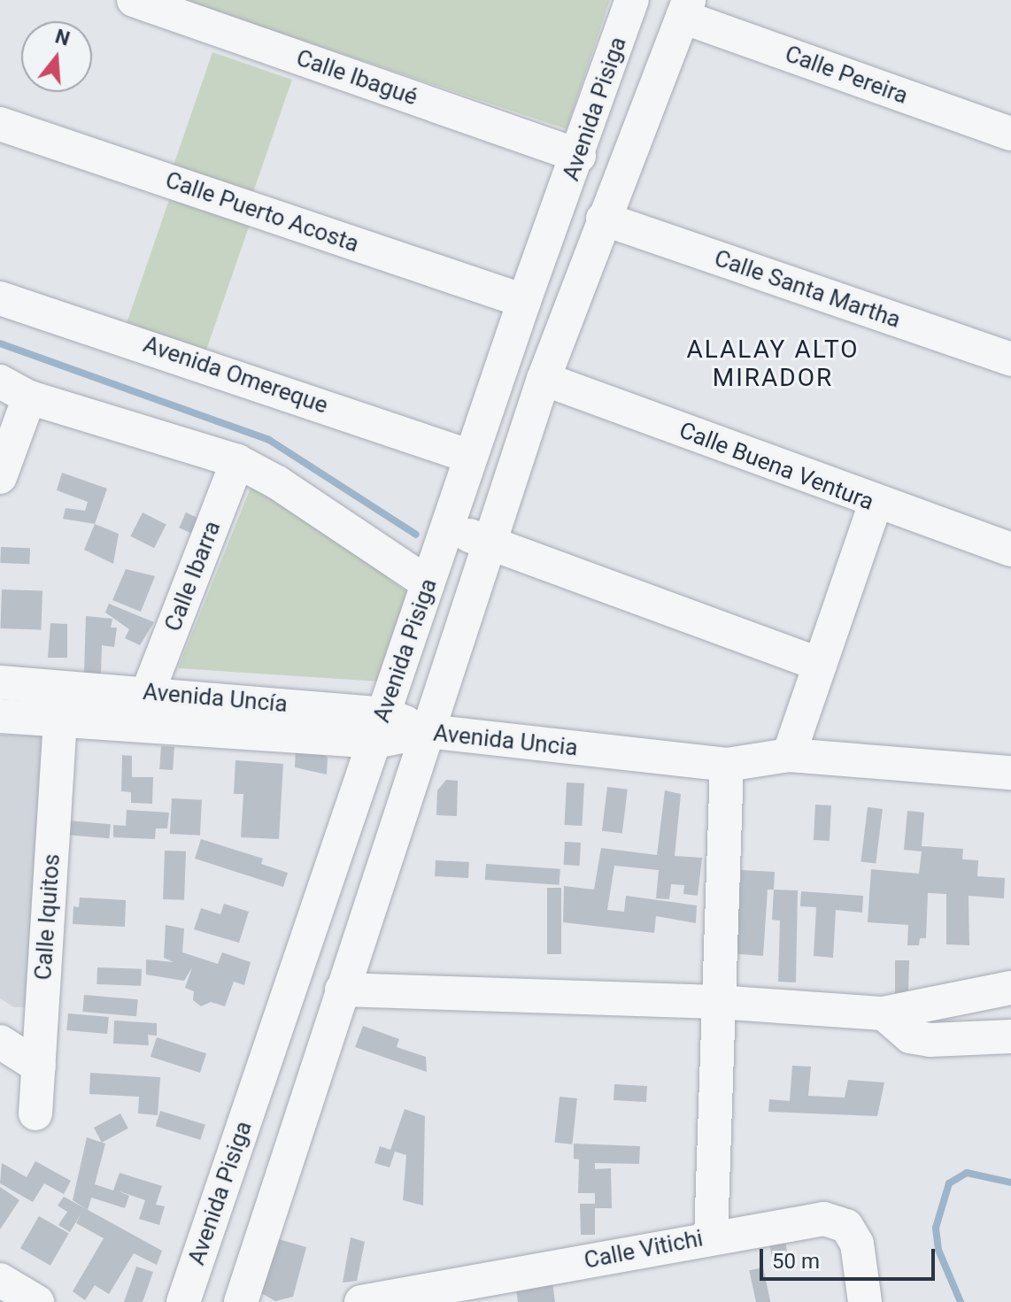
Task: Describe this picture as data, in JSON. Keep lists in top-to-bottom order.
{
  "streets": {
    "street": [
      "Calle Pereira",
      "Calle Ibagué",
      "Avenida Pisiga",
      "Calle Puerto Acosta",
      "Calle Santa Martha",
      "Avenida Omereque",
      "Calle Buena Ventura",
      "Calle Ibarra",
      "Avenida Uncía",
      "Avenida Uncia",
      "Calle Iquitos",
      "Calle Vitichi"
    ]
  },
  "crossings": [
    ["Calle Pereira", "Avenida Pisiga"],
    ["Calle Ibagué", "Avenida Pisiga"],
    ["Avenida Pisiga", "Calle Puerto Acosta"],
    ["Avenida Pisiga", "Calle Santa Martha"],
    ["Avenida Pisiga", "Avenida Omereque"],
    ["Avenida Pisiga", "Calle Buena Ventura"],
    ["Avenida Pisiga", "Avenida Uncía"],
    ["Avenida Pisiga", "Avenida Uncia"],
    ["Calle Ibarra", "Avenida Uncía"],
    ["Avenida Uncía", "Avenida Uncia"],
    ["Avenida Uncia", "Calle Iquitos"]
  ],
  "districts": ["ALALAY ALTO MIRADOR"],
  "scale_bar": "50 m",
  "north": "top"
}
